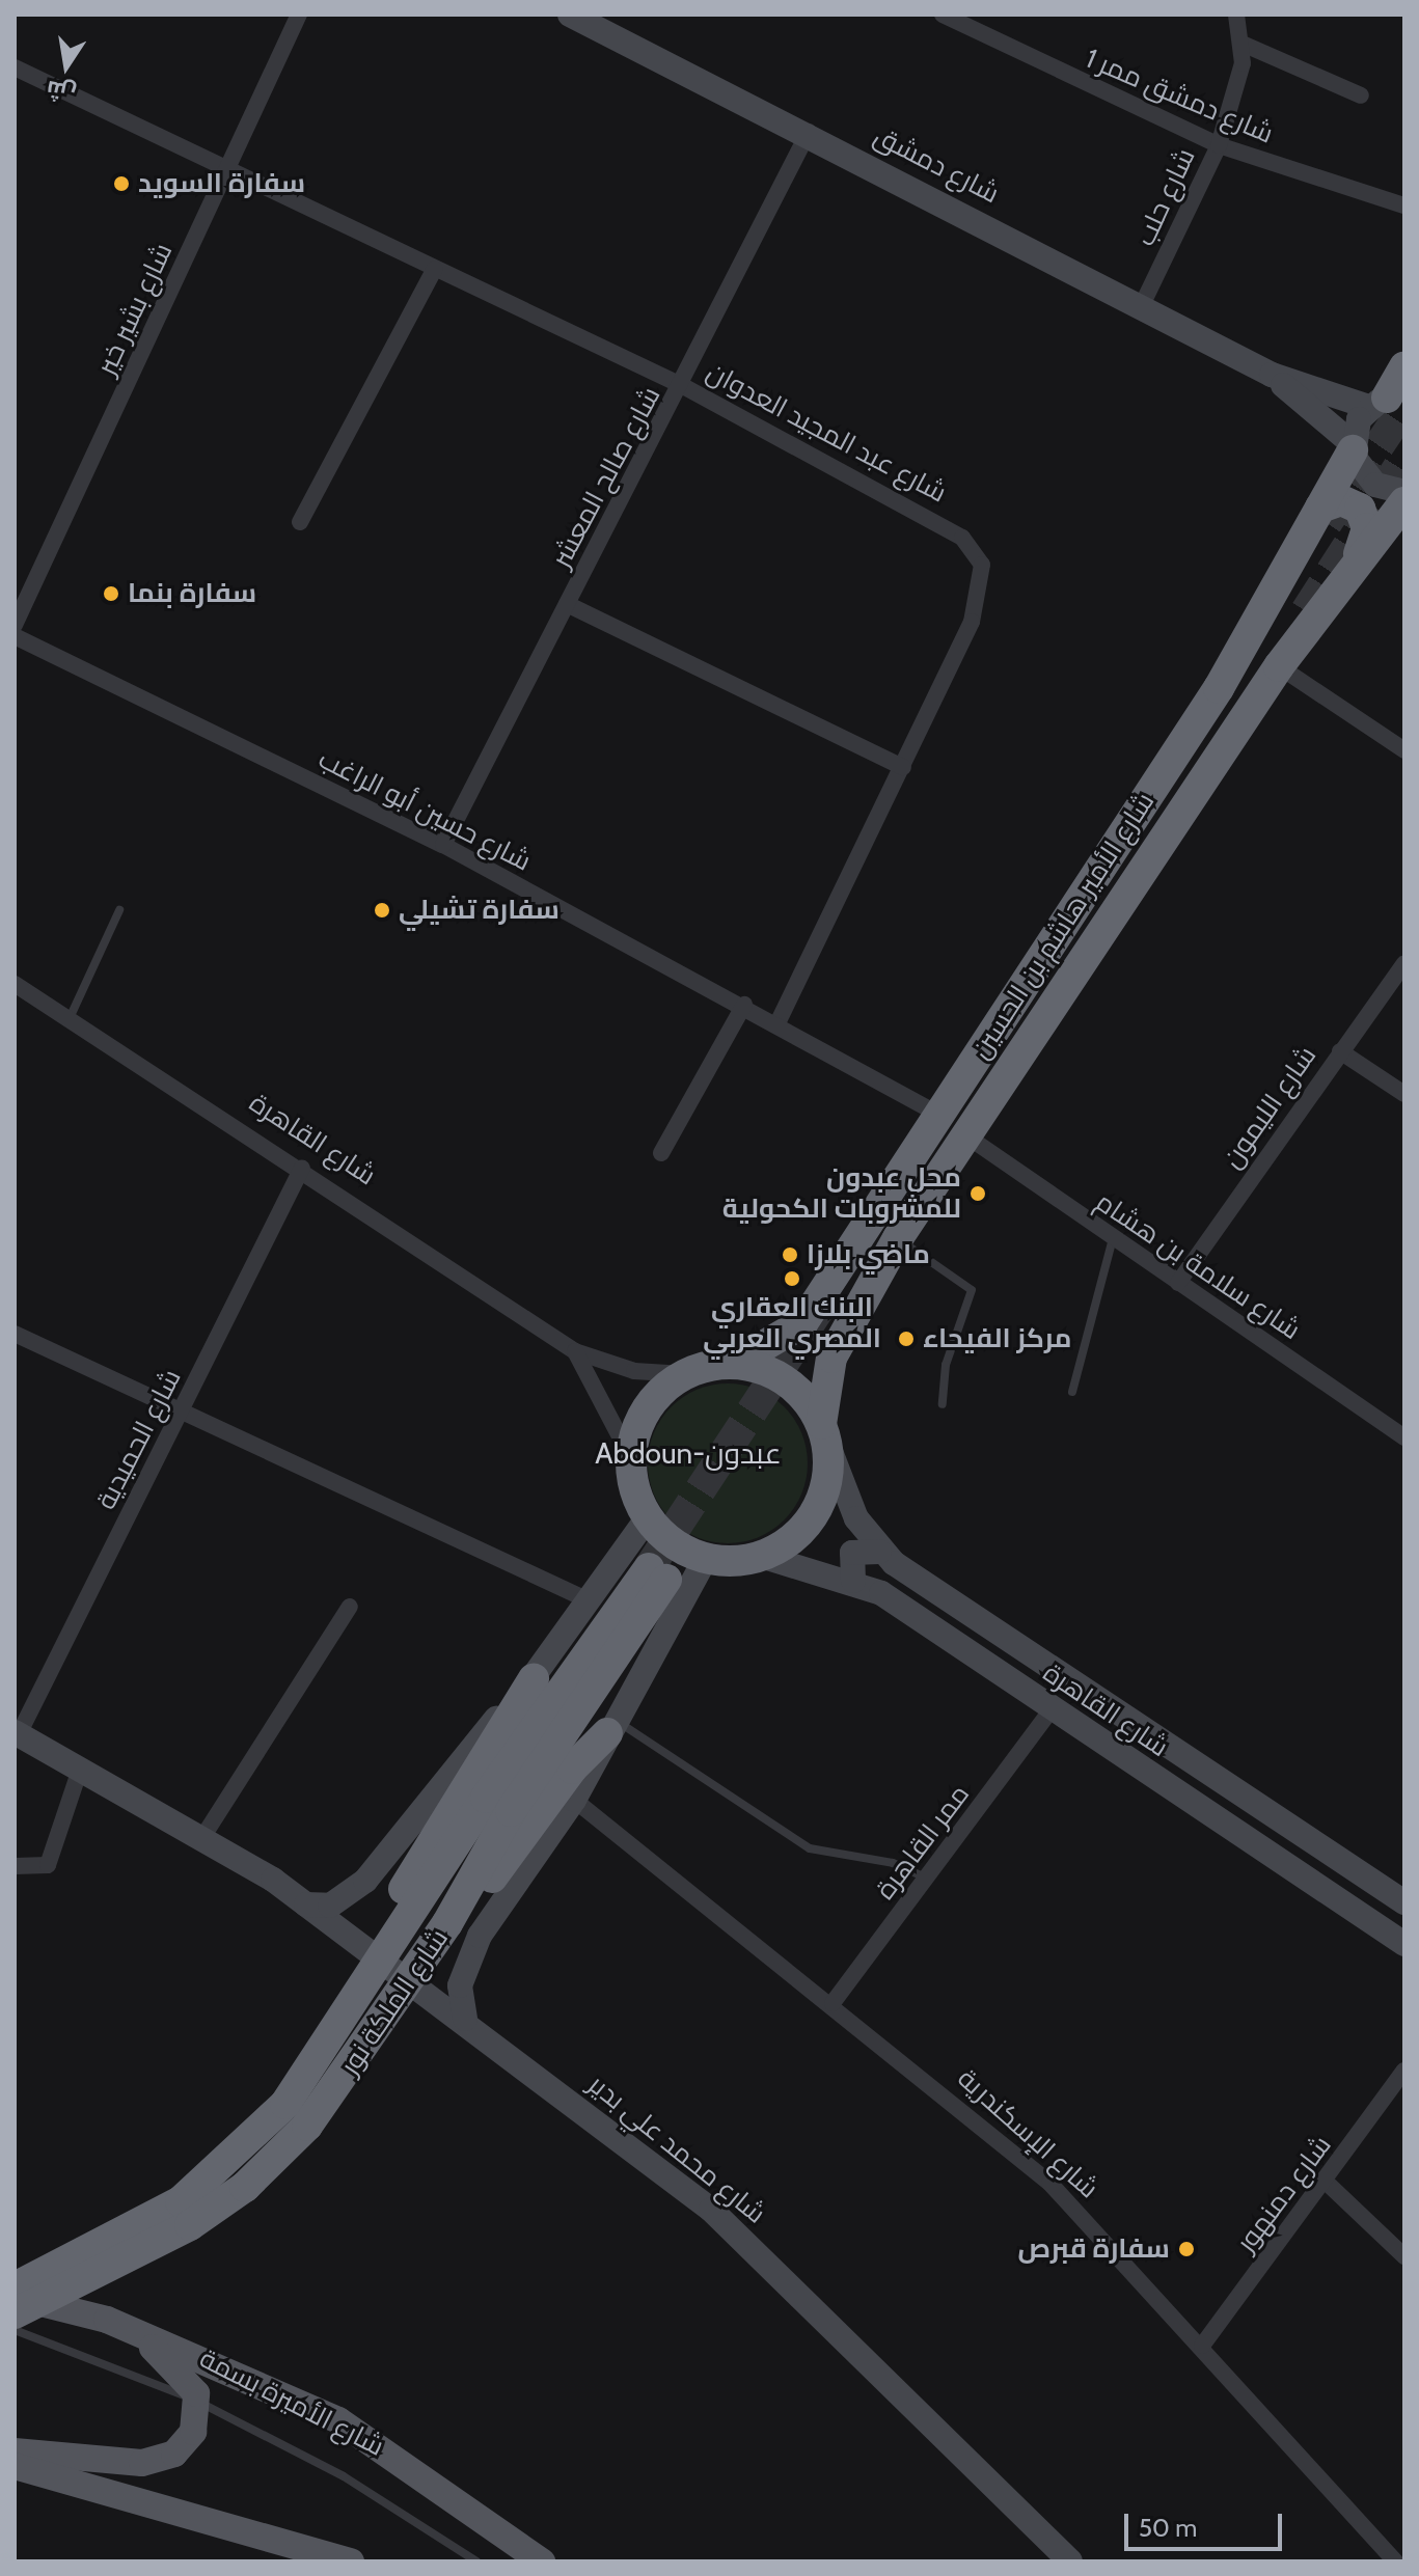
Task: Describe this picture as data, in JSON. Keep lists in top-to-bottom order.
{
  "streets": {
    "highway": ["شارع الأمير هاشم بن الحسين", "شارع الملكة نور"],
    "main road": ["شارع الأميرة بسمة"],
    "street": [
      "شارع دمشق ممر 1",
      "شارع دمشق",
      "شارع حلب",
      "شارع بشير خير",
      "شارع عبد المجيد العدوان",
      "شارع صالح المعشر",
      "شارع حسين أبو الراغب",
      "شارع الليمون",
      "شارع القاهرة",
      "شارع سلامة بن هشام",
      "شارع الحميدية",
      "ممر القاهرة",
      "شارع الإسكندرية",
      "شارع محمد علي بدير",
      "شارع دمنهور"
    ]
  },
  "crossings": [
    ["شارع دمشق ممر 1", "شارع حلب"],
    ["شارع دمشق", "شارع حلب"],
    ["شارع دمشق", "شارع صالح المعشر"],
    ["شارع دمشق", "شارع الأمير هاشم بن الحسين"],
    ["شارع بشير خير", "شارع عبد المجيد العدوان"],
    ["شارع عبد المجيد العدوان", "شارع صالح المعشر"],
    ["شارع عبد المجيد العدوان", "شارع حسين أبو الراغب"],
    ["شارع صالح المعشر", "شارع حسين أبو الراغب"],
    ["شارع حسين أبو الراغب", "شارع الأمير هاشم بن الحسين"],
    ["شارع الأمير هاشم بن الحسين", "شارع القاهرة"],
    ["شارع الأمير هاشم بن الحسين", "شارع سلامة بن هشام"],
    ["شارع الأمير هاشم بن الحسين", "شارع الملكة نور"],
    ["شارع الليمون", "شارع سلامة بن هشام"],
    ["شارع القاهرة", "شارع الحميدية"],
    ["شارع القاهرة", "ممر القاهرة"],
    ["شارع القاهرة", "شارع الملكة نور"],
    ["شارع الحميدية", "شارع محمد علي بدير"],
    ["ممر القاهرة", "شارع الإسكندرية"],
    ["شارع الملكة نور", "شارع الإسكندرية"],
    ["شارع الملكة نور", "شارع محمد علي بدير"],
    ["شارع الإسكندرية", "شارع دمنهور"]
  ],
  "districts": ["Abdoun-عبدون"],
  "places": [
    "سفارة السويد",
    "سفارة بنما",
    "سفارة تشيلي",
    "محل عبدون للمشروبات الكحولية",
    "ماضي بلازا",
    "البنك العقاري المصري العربي",
    "مركز الفيحاء",
    "سفارة قبرص"
  ],
  "scale_bar": "50 m",
  "north": "bottom"
}
